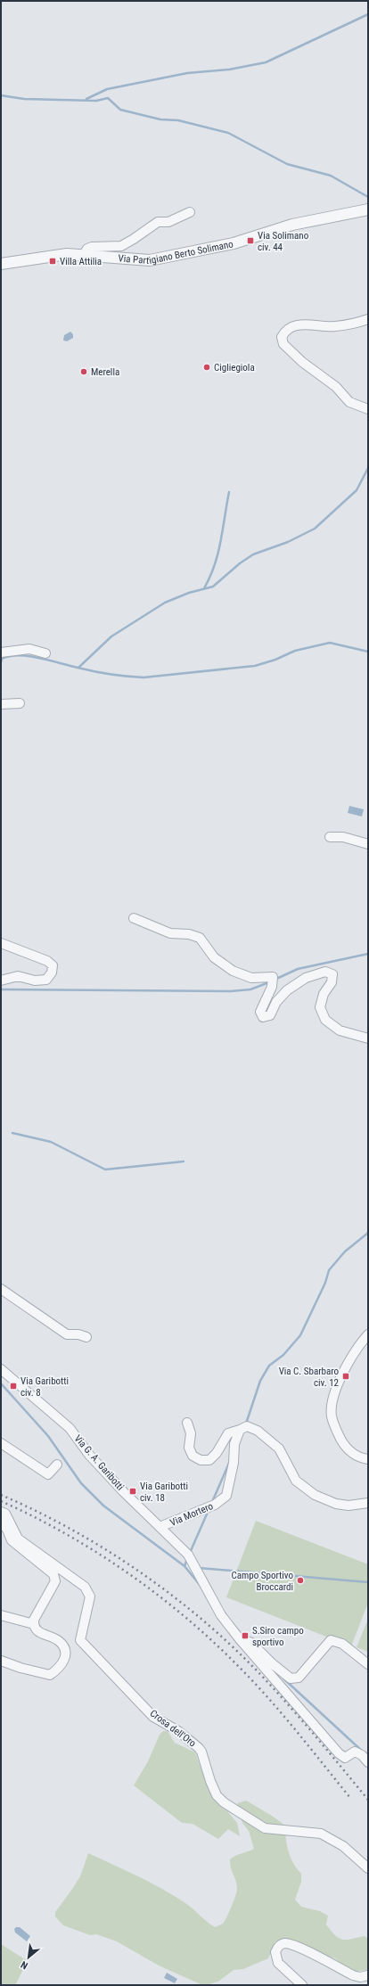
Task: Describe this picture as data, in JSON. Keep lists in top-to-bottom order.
{
  "streets": {
    "street": [
      "Via Partigiano Berto Solimano",
      "Via G. A. Garibotti",
      "Via Mortero",
      "Crosa dell'Oro"
    ]
  },
  "crossings": [
    ["Via G. A. Garibotti", "Via Mortero"]
  ],
  "places": {
    "transit": [
      "Via Solimano civ. 44",
      "Villa Attilia",
      "Via C. Sbarbaro civ. 12",
      "Via Garibotti civ. 8",
      "Via Garibotti civ. 18",
      "S.Siro campo sportivo"
    ],
    "other": ["Cigliegiola", "Merella", "Campo Sportivo Broccardi"]
  },
  "north": "bottom left"
}
